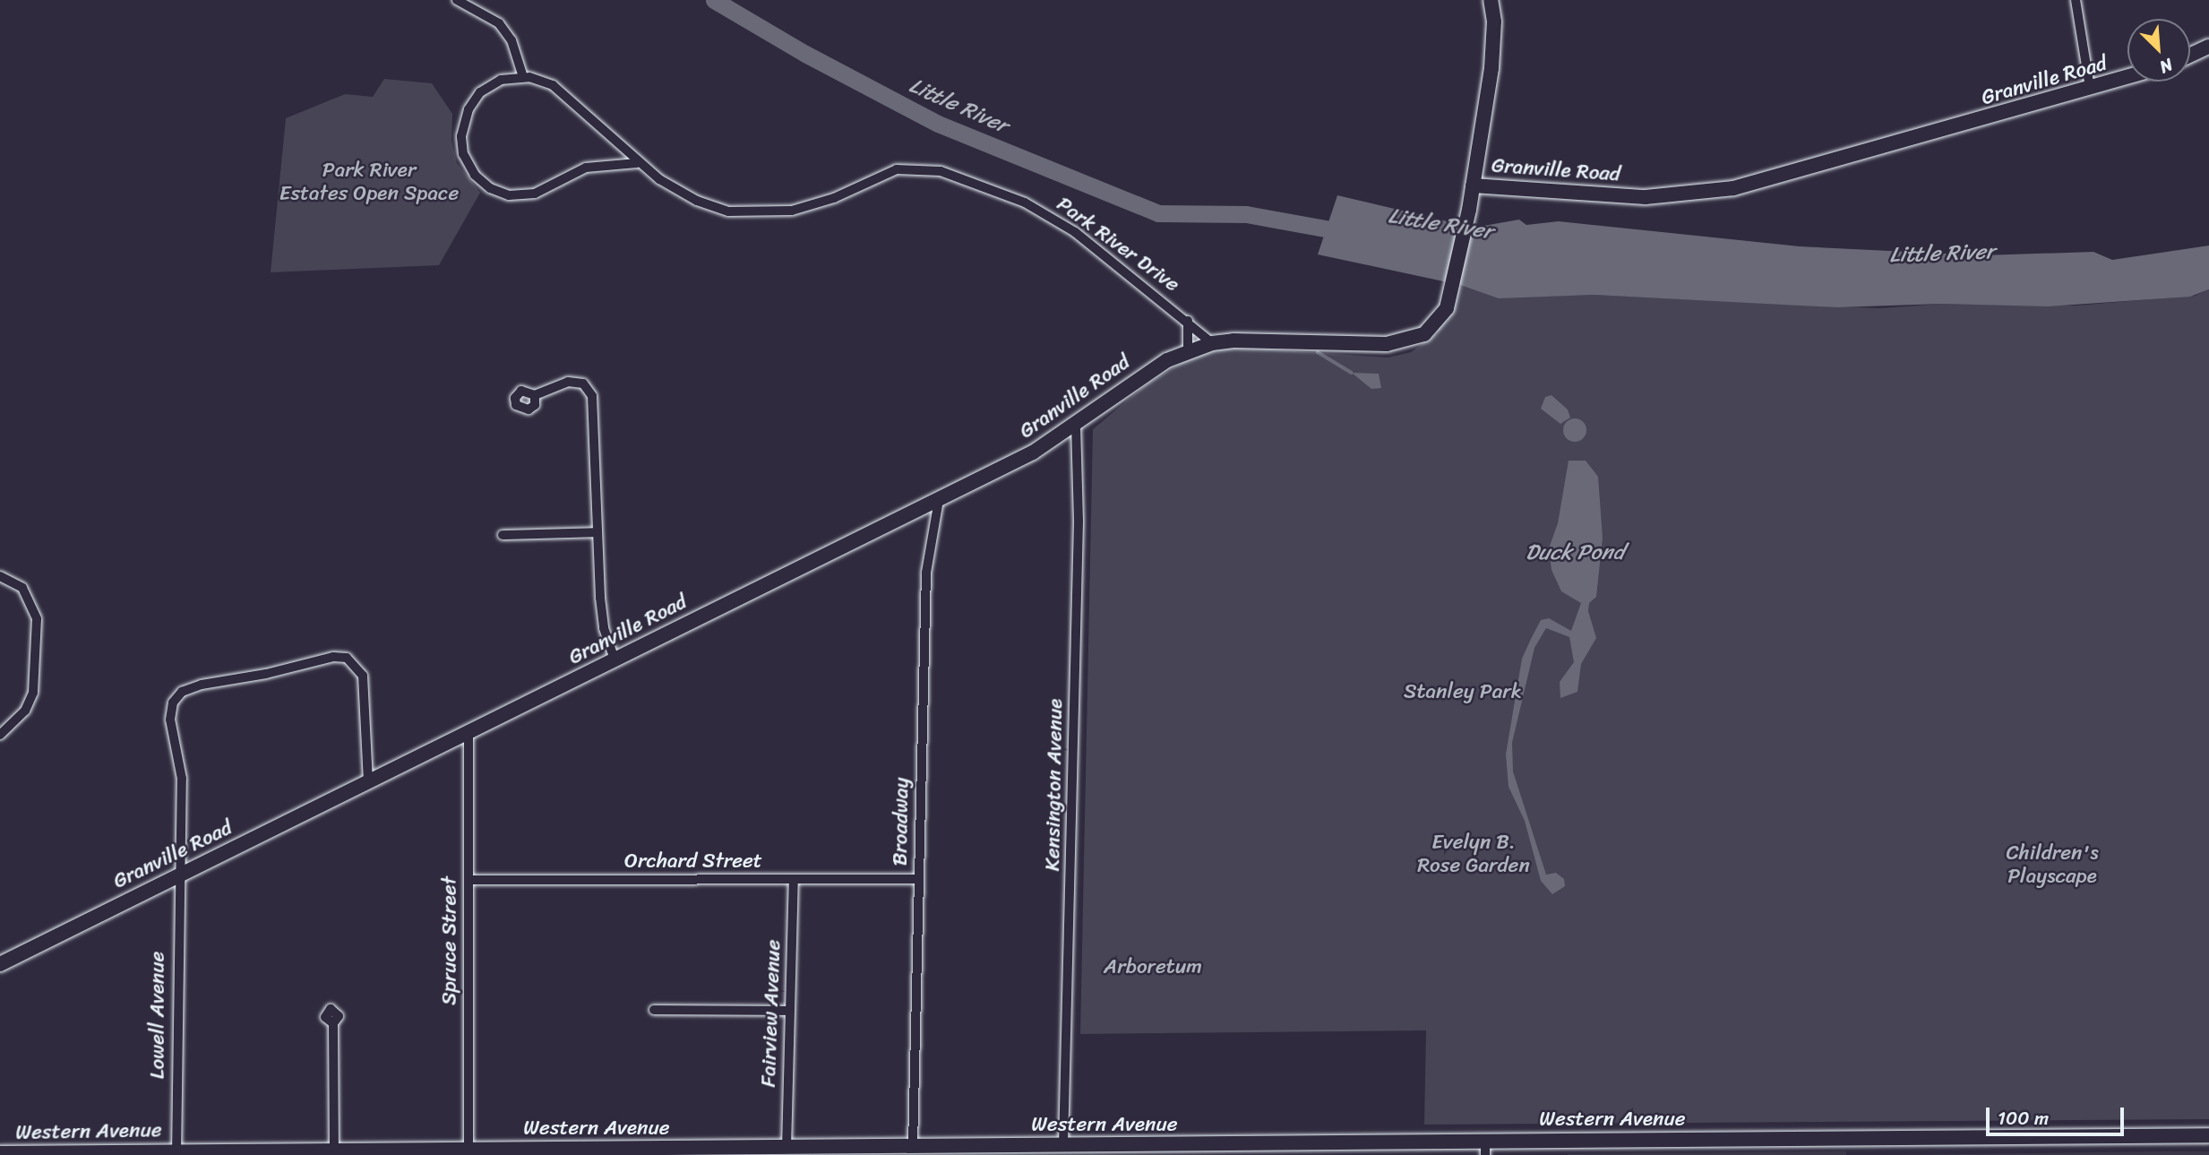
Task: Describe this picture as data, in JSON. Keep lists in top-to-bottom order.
{
  "streets": {
    "street": [
      "Granville Road",
      "Park River Drive",
      "Kensington Avenue",
      "Broadway",
      "Orchard Street",
      "Spruce Street",
      "Fairview Avenue",
      "Lowell Avenue",
      "Western Avenue"
    ]
  },
  "crossings": [
    ["Granville Road", "Park River Drive"],
    ["Granville Road", "Kensington Avenue"],
    ["Granville Road", "Broadway"],
    ["Granville Road", "Spruce Street"],
    ["Granville Road", "Lowell Avenue"],
    ["Kensington Avenue", "Western Avenue"],
    ["Broadway", "Orchard Street"],
    ["Broadway", "Western Avenue"],
    ["Orchard Street", "Spruce Street"],
    ["Orchard Street", "Fairview Avenue"],
    ["Spruce Street", "Western Avenue"],
    ["Fairview Avenue", "Western Avenue"],
    ["Lowell Avenue", "Western Avenue"]
  ],
  "water": ["Little River", "Duck Pond"],
  "parks": [
    "Park River Estates Open Space",
    "Stanley Park",
    "Evelyn B. Rose Garden",
    "Children's Playscape",
    "Arboretum"
  ],
  "scale_bar": "100 m",
  "north": "bottom right"
}
